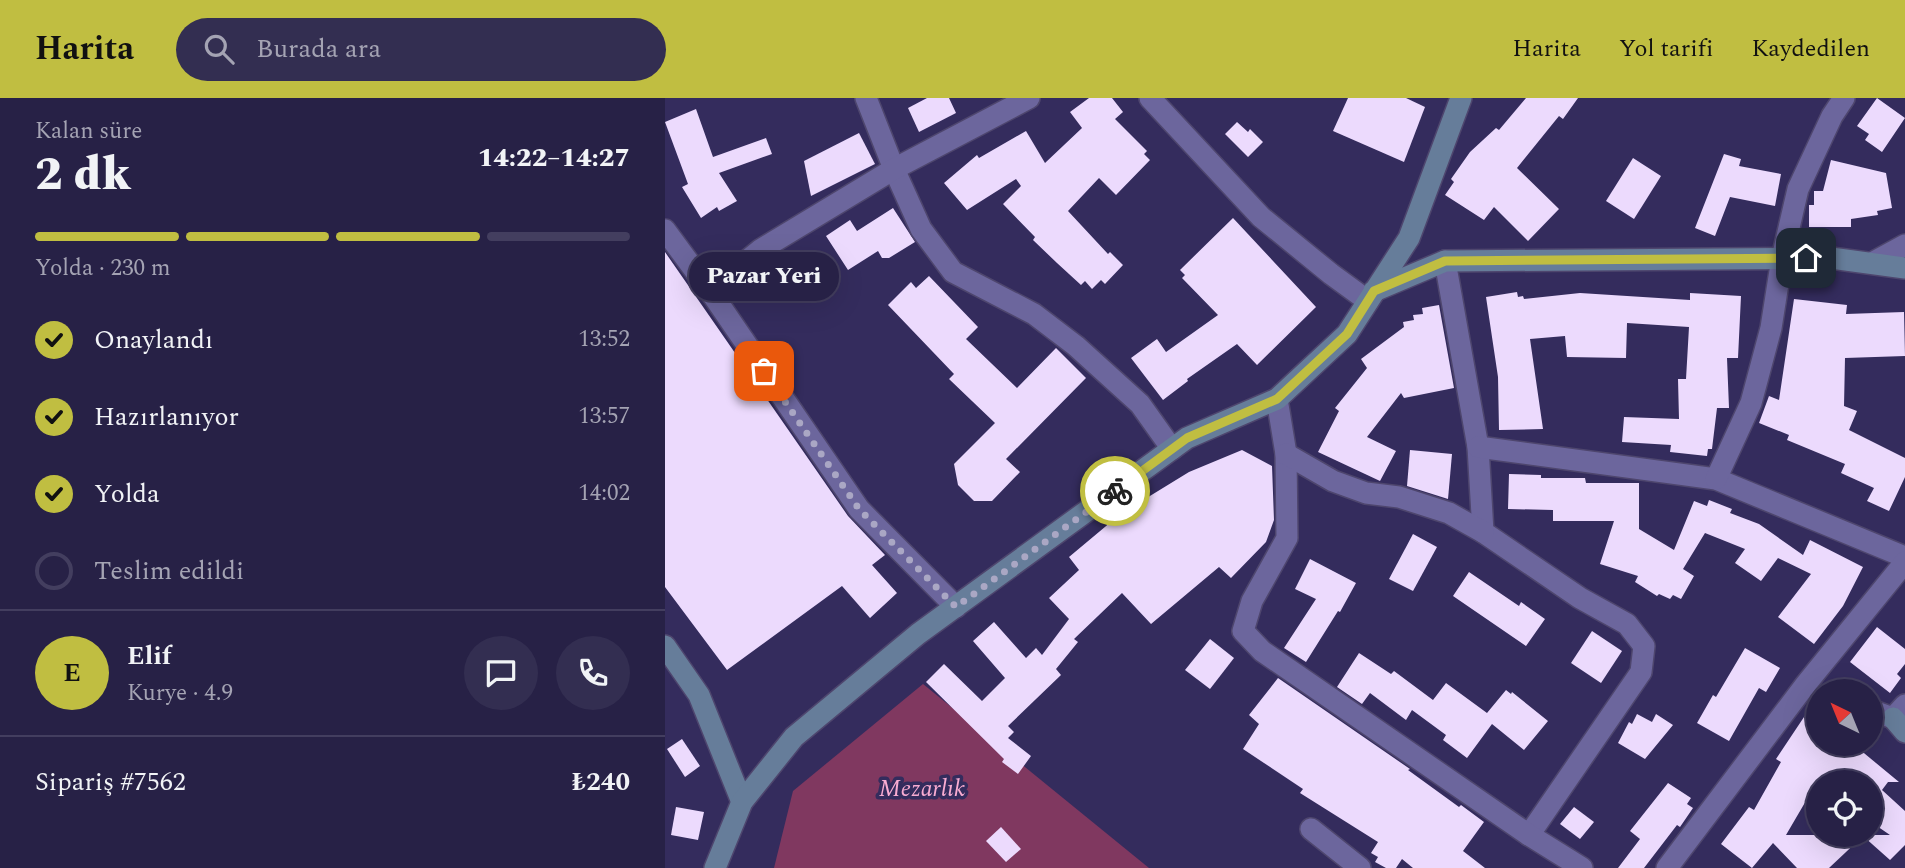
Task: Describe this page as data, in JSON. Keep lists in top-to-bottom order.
{
  "parks": ["Mezarlık"],
  "places": ["Pazar Yeri"],
  "north": "top left",
  "page": {
    "header": "Harita",
    "search": "Burada ara",
    "nav": ["Harita", "Yol tarifi", "Kaydedilen"],
    "heading": ["2 dk", "Kalan süre", "14:22–14:27"],
    "panel": [
      "Elif",
      "Kurye · 4.9",
      "Sipariş #7562",
      "₺240"
    ],
    "bar": "Yolda · 230 m",
    "bubble": "Pazar Yeri",
    "list": [
      ["Onaylandı", "13:52"],
      ["Hazırlanıyor", "13:57"],
      ["Yolda", "14:02"],
      "Teslim edildi"
    ],
    "round": "E"
  }
}
